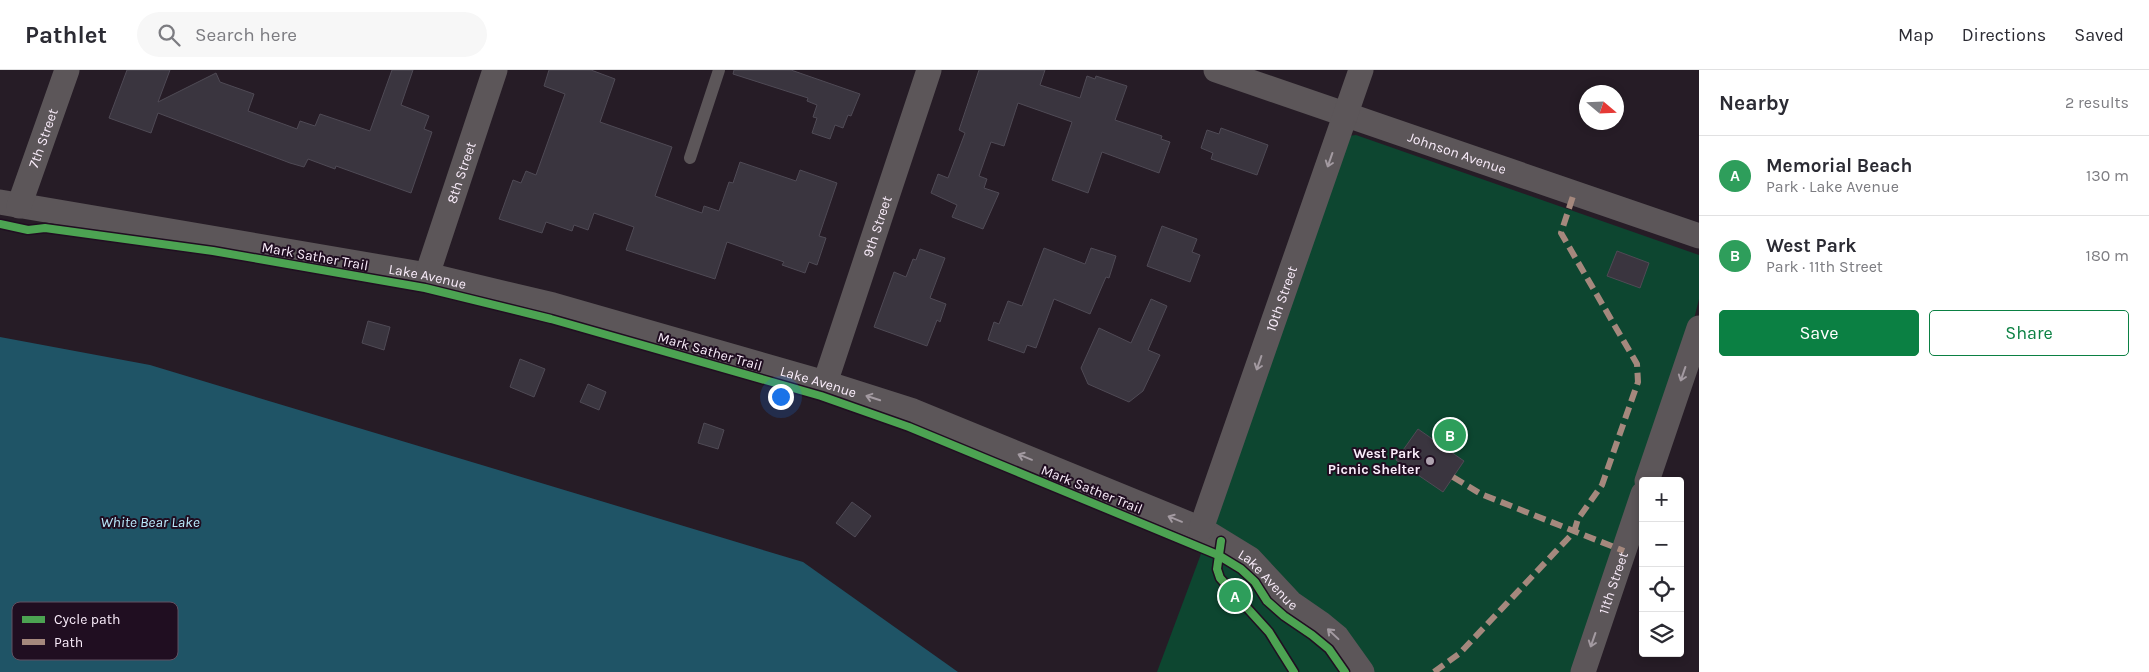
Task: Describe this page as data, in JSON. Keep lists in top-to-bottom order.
{
  "streets": {
    "street": [
      "7th Street",
      "Johnson Avenue",
      "8th Street",
      "9th Street",
      "Lake Avenue",
      "10th Street",
      "11th Street"
    ],
    "cycle path": ["Mark Sather Trail"]
  },
  "crossings": [
    ["7th Street", "Lake Avenue"],
    ["Johnson Avenue", "10th Street"],
    ["8th Street", "Lake Avenue"],
    ["9th Street", "Lake Avenue"],
    ["Lake Avenue", "10th Street"]
  ],
  "one_way": ["Lake Avenue", "10th Street", "11th Street"],
  "water": ["White Bear Lake"],
  "places": ["West Park Picnic Shelter"],
  "legend": ["Cycle path", "Path"],
  "north": "right",
  "page": {
    "header": "Pathlet",
    "search": "Search here",
    "nav": ["Map", "Directions", "Saved"],
    "heading": ["Nearby", "2 results"],
    "list": [
      {
        "mark": "A",
        "name": "Memorial Beach",
        "note": "Park · Lake Avenue",
        "value": "130 m"
      },
      {
        "mark": "B",
        "name": "West Park",
        "note": "Park · 11th Street",
        "value": "180 m"
      }
    ],
    "buttons": ["Save", "Share"],
    "pins": ["B", "A"],
    "map_buttons": ["+", "−"]
  }
}
